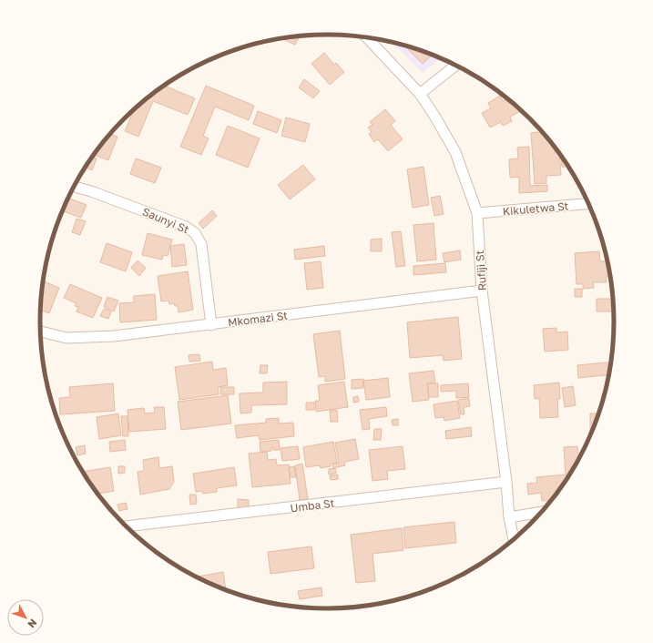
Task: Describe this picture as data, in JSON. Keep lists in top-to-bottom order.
{
  "streets": {
    "street": [
      "Kikuletwa St",
      "Saunyi St",
      "Rufiji St",
      "Mkomazi St",
      "Umba St"
    ]
  },
  "crossings": [
    ["Kikuletwa St", "Rufiji St"],
    ["Saunyi St", "Mkomazi St"],
    ["Rufiji St", "Mkomazi St"],
    ["Rufiji St", "Umba St"]
  ],
  "north": "bottom right"
}
